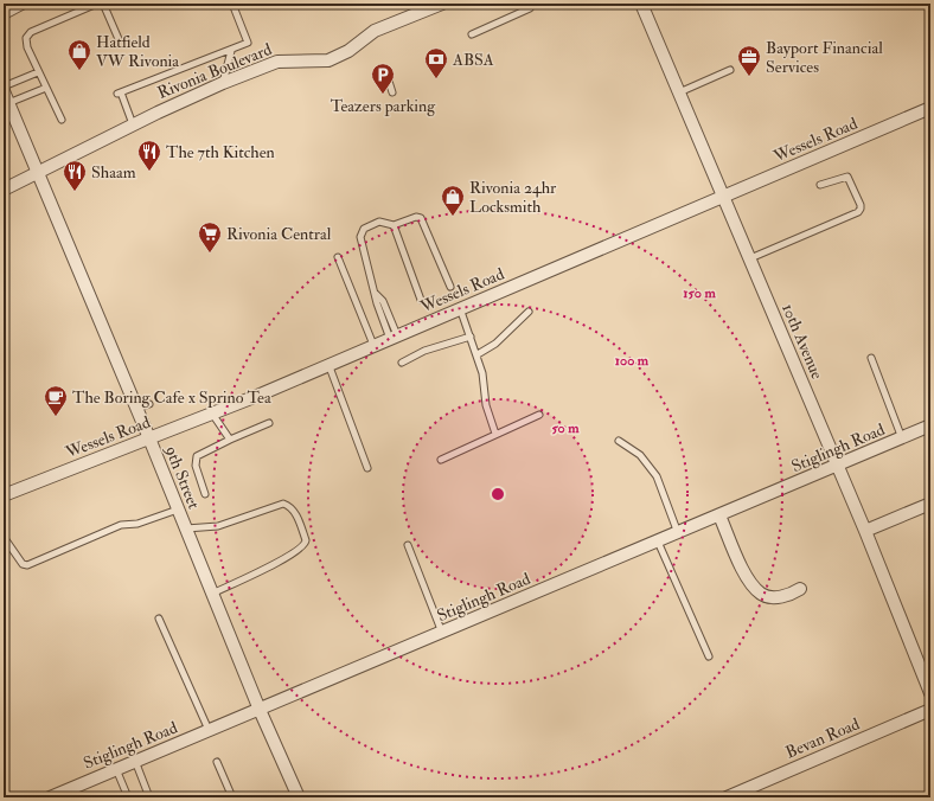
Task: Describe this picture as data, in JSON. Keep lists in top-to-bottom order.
{
  "streets": {
    "street": [
      "Rivonia Boulevard",
      "Wessels Road",
      "10th Avenue",
      "Stiglingh Road",
      "9th Street",
      "Bevan Road"
    ]
  },
  "crossings": [
    ["Rivonia Boulevard", "9th Street"],
    ["Wessels Road", "10th Avenue"],
    ["Wessels Road", "9th Street"],
    ["10th Avenue", "Stiglingh Road"],
    ["Stiglingh Road", "9th Street"]
  ],
  "places": {
    "shop": ["Hatfield VW Rivonia", "Rivonia 24hr Locksmith"],
    "office": ["Bayport Financial Services"],
    "bank": ["ABSA"],
    "parking": ["Teazers parking"],
    "restaurant": ["The 7th Kitchen", "Shaam"],
    "supermarket": ["Rivonia Central"],
    "cafe": ["The Boring Cafe x Sprino Tea"]
  },
  "rings": ["150 m", "100 m", "50 m"]
}
